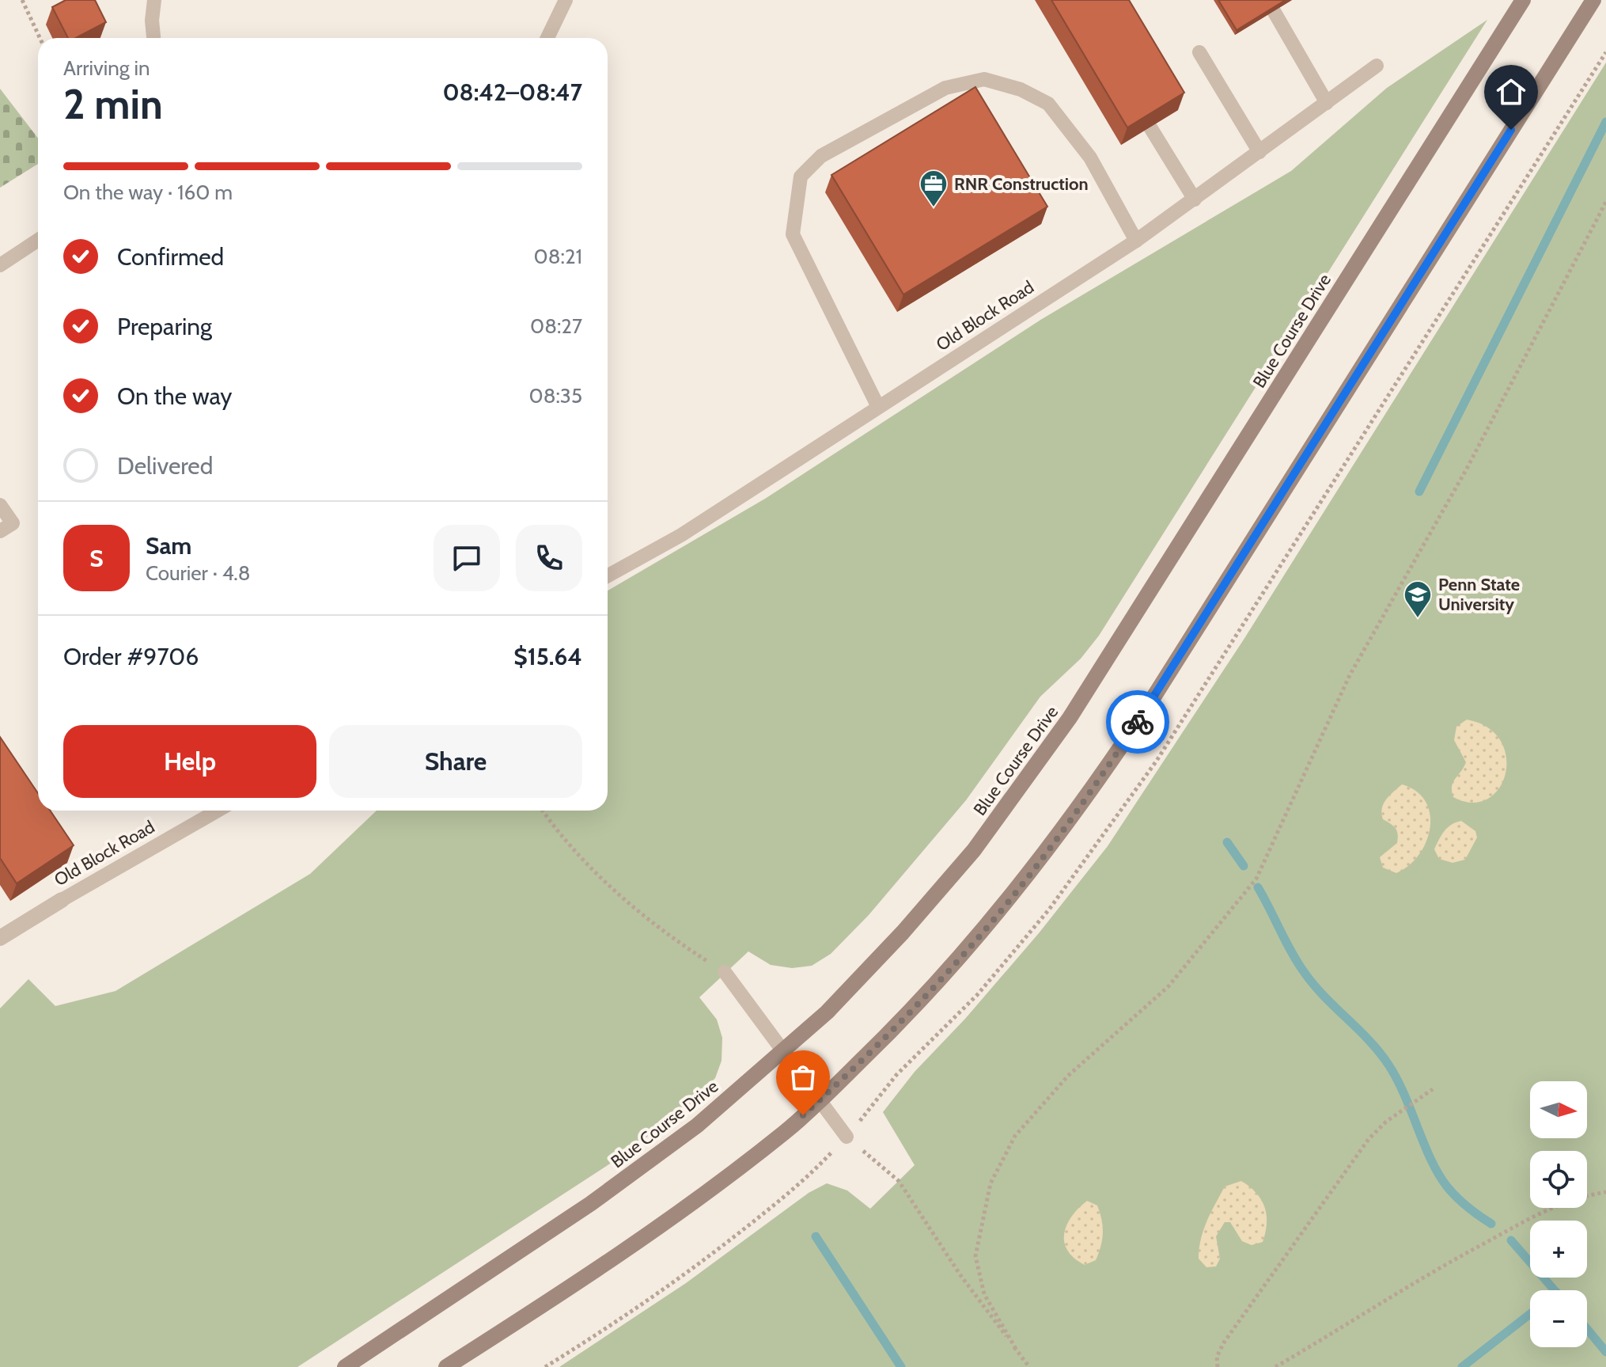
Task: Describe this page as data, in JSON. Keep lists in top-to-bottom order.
{
  "streets": {
    "main road": ["Blue Course Drive"],
    "street": ["Old Block Road"]
  },
  "places": {
    "office": ["RNR Construction"],
    "school or university": ["Penn State University"]
  },
  "north": "right",
  "page": {
    "heading": ["2 min", "Arriving in", "08:42–08:47"],
    "panel": [
      "Sam",
      "Courier · 4.8",
      "Order #9706",
      "$15.64"
    ],
    "bar": "On the way · 160 m",
    "list": [
      ["Confirmed", "08:21"],
      ["Preparing", "08:27"],
      ["On the way", "08:35"],
      "Delivered"
    ],
    "round": "S",
    "buttons": ["Help", "Share"],
    "map_buttons": ["+", "−"]
  }
}
